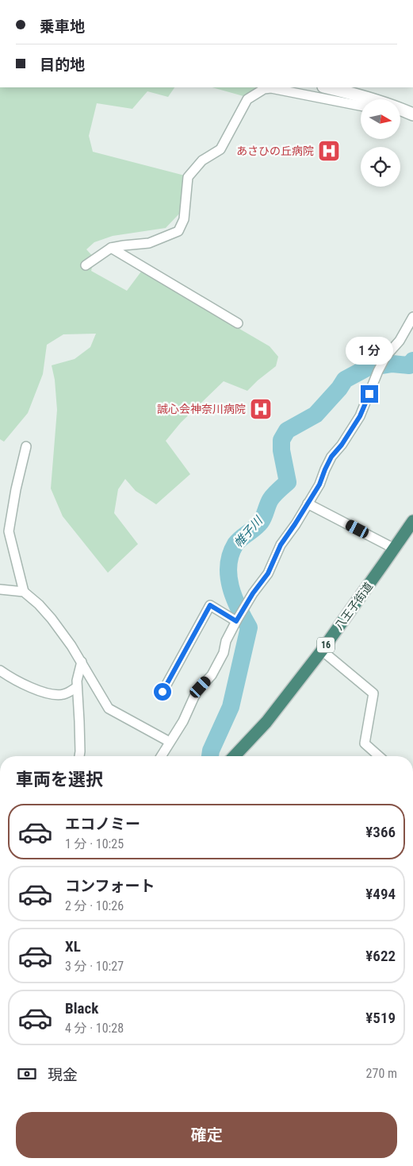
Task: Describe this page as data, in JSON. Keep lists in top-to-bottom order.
{
  "streets": {
    "highway": ["八王子街道", "16"]
  },
  "water": ["帷子川"],
  "places": {
    "hospital": ["あさひの丘病院", "誠心会神奈川病院"]
  },
  "north": "right",
  "page": {
    "banner": ["乗車地", "目的地"],
    "bubble": "1 分",
    "heading": "車両を選択",
    "list": [
      {
        "name": "エコノミー",
        "note": "1 分 · 10:25",
        "value": "¥366"
      },
      {
        "name": "コンフォート",
        "note": "2 分 · 10:26",
        "value": "¥494"
      },
      {
        "name": "XL",
        "note": "3 分 · 10:27",
        "value": "¥622"
      },
      {
        "name": "Black",
        "note": "4 分 · 10:28",
        "value": "¥519"
      }
    ],
    "pay": ["現金", "270 m"],
    "buttons": "確定"
  }
}
